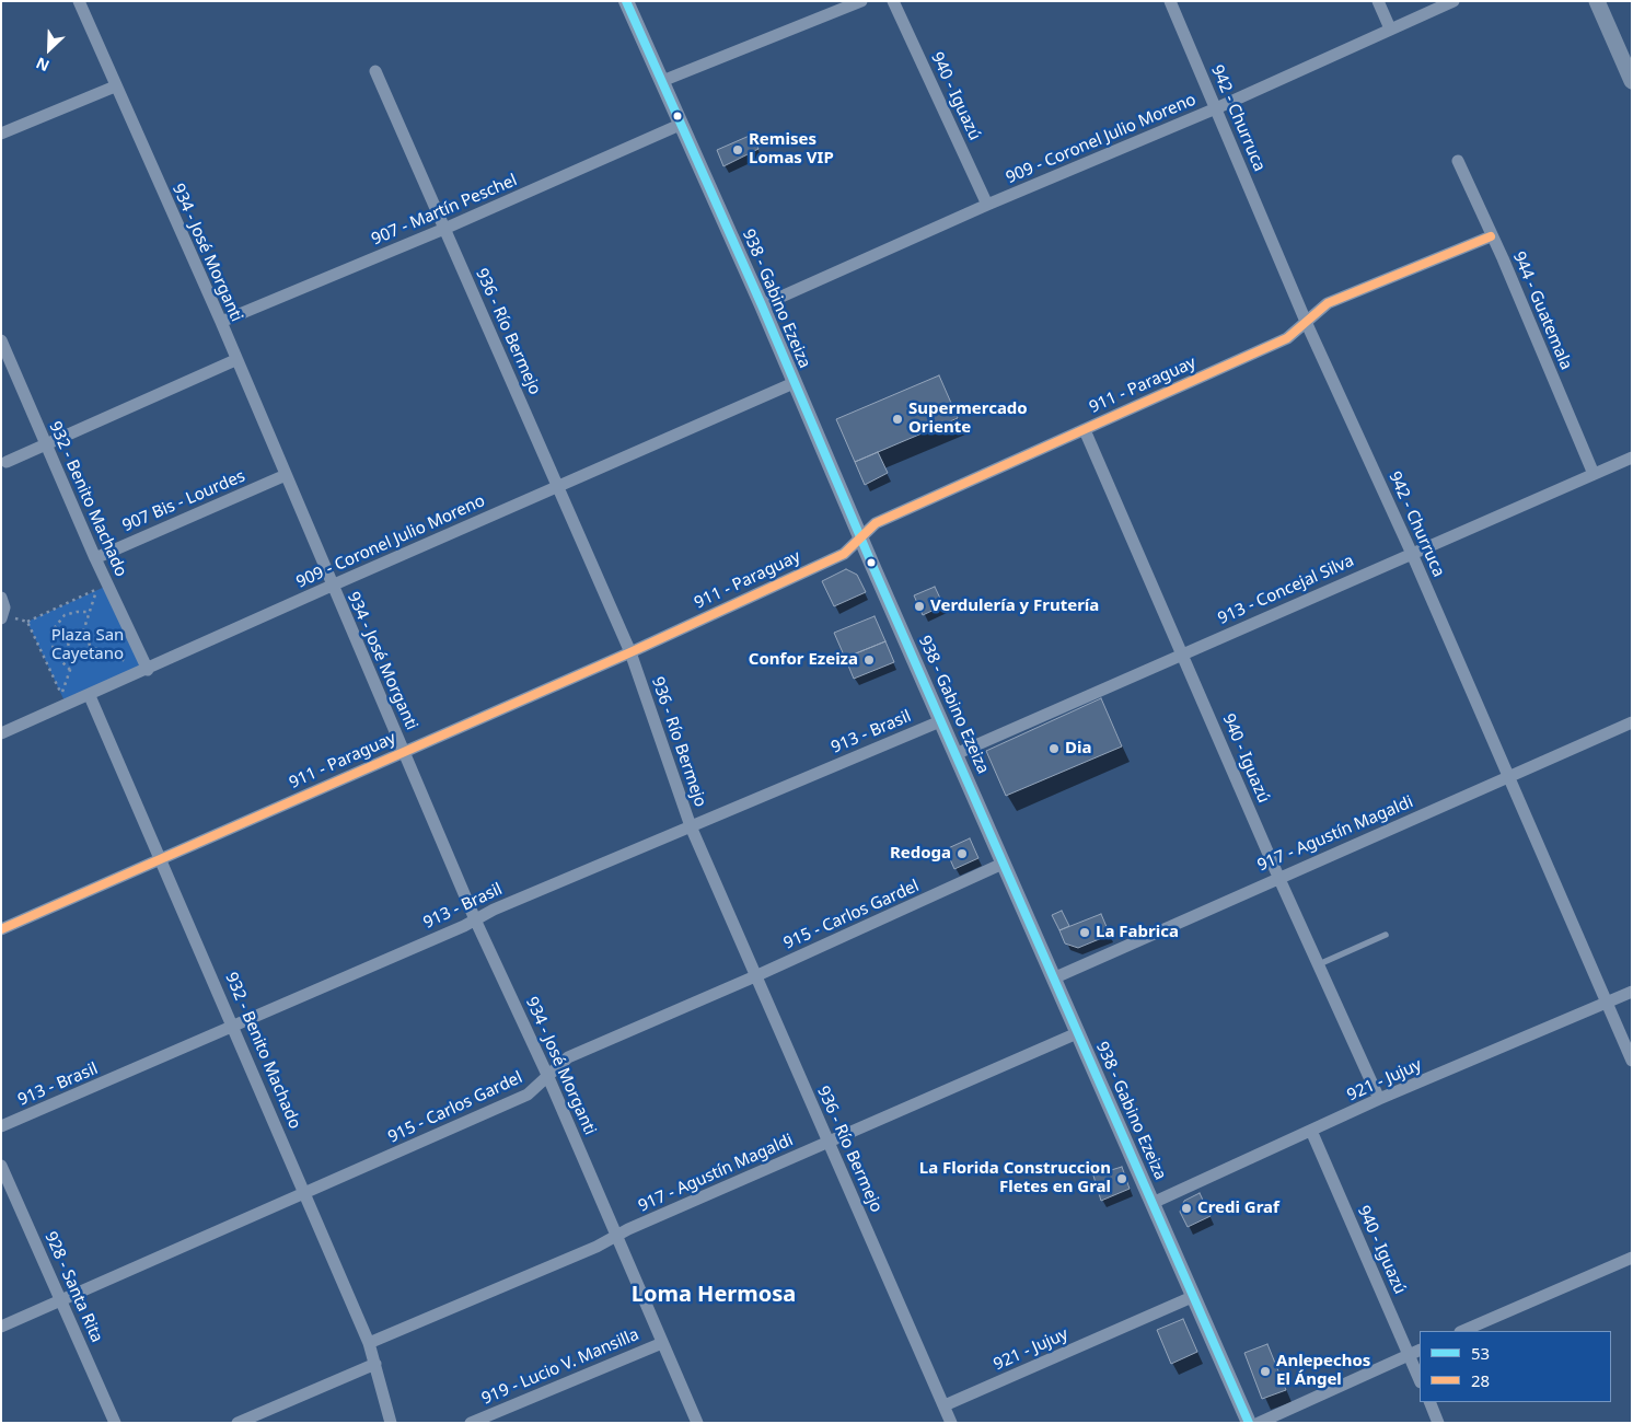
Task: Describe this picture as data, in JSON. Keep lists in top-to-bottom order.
{
  "streets": {
    "street": [
      "940 - Iguazú",
      "942 - Churruca",
      "909 - Coronel Julio Moreno",
      "907 - Martín Peschel",
      "934 - José Morganti",
      "938 - Gabino Ezeiza",
      "944 - Guatemala",
      "936 - Río Bermejo",
      "911 - Paraguay",
      "932 - Benito Machado",
      "907 Bis - Lourdes",
      "913 - Concejal Silva",
      "913 - Brasil",
      "917 - Agustín Magaldi",
      "915 - Carlos Gardel",
      "921 - Jujuy",
      "928 - Santa Rita",
      "919 - Lucio V. Mansilla"
    ]
  },
  "crossings": [
    ["940 - Iguazú", "909 - Coronel Julio Moreno"],
    ["940 - Iguazú", "911 - Paraguay"],
    ["940 - Iguazú", "913 - Concejal Silva"],
    ["940 - Iguazú", "917 - Agustín Magaldi"],
    ["940 - Iguazú", "921 - Jujuy"],
    ["942 - Churruca", "909 - Coronel Julio Moreno"],
    ["942 - Churruca", "911 - Paraguay"],
    ["942 - Churruca", "913 - Concejal Silva"],
    ["942 - Churruca", "917 - Agustín Magaldi"],
    ["942 - Churruca", "921 - Jujuy"],
    ["909 - Coronel Julio Moreno", "934 - José Morganti"],
    ["909 - Coronel Julio Moreno", "938 - Gabino Ezeiza"],
    ["909 - Coronel Julio Moreno", "936 - Río Bermejo"],
    ["909 - Coronel Julio Moreno", "932 - Benito Machado"],
    ["907 - Martín Peschel", "934 - José Morganti"],
    ["907 - Martín Peschel", "938 - Gabino Ezeiza"],
    ["907 - Martín Peschel", "936 - Río Bermejo"],
    ["934 - José Morganti", "911 - Paraguay"],
    ["934 - José Morganti", "907 Bis - Lourdes"],
    ["934 - José Morganti", "913 - Brasil"],
    ["934 - José Morganti", "917 - Agustín Magaldi"],
    ["934 - José Morganti", "915 - Carlos Gardel"],
    ["934 - José Morganti", "919 - Lucio V. Mansilla"],
    ["938 - Gabino Ezeiza", "911 - Paraguay"],
    ["938 - Gabino Ezeiza", "913 - Concejal Silva"],
    ["938 - Gabino Ezeiza", "913 - Brasil"],
    ["938 - Gabino Ezeiza", "917 - Agustín Magaldi"],
    ["938 - Gabino Ezeiza", "915 - Carlos Gardel"],
    ["938 - Gabino Ezeiza", "921 - Jujuy"],
    ["944 - Guatemala", "911 - Paraguay"],
    ["944 - Guatemala", "913 - Concejal Silva"],
    ["936 - Río Bermejo", "911 - Paraguay"],
    ["936 - Río Bermejo", "913 - Brasil"],
    ["936 - Río Bermejo", "917 - Agustín Magaldi"],
    ["936 - Río Bermejo", "915 - Carlos Gardel"],
    ["936 - Río Bermejo", "921 - Jujuy"],
    ["911 - Paraguay", "932 - Benito Machado"],
    ["932 - Benito Machado", "907 Bis - Lourdes"],
    ["932 - Benito Machado", "913 - Brasil"],
    ["932 - Benito Machado", "917 - Agustín Magaldi"],
    ["932 - Benito Machado", "915 - Carlos Gardel"],
    ["915 - Carlos Gardel", "928 - Santa Rita"]
  ],
  "districts": ["Loma Hermosa"],
  "parks": ["Plaza San Cayetano"],
  "places": [
    "Remises Lomas VIP",
    "Supermercado Oriente",
    "Verdulería y Frutería",
    "Confor Ezeiza",
    "Dia",
    "Redoga",
    "La Fabrica",
    "La Florida Construccion Fletes en Gral",
    "Credi Graf",
    "Anlepechos El Ángel"
  ],
  "lines": ["transit line 53", "transit line 28"],
  "legend": ["53", "28"],
  "north": "bottom left"
}
